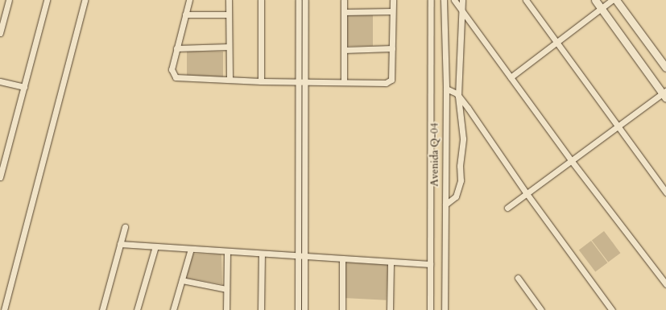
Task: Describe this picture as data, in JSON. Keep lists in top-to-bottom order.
{
  "streets": {
    "street": ["Avenida Q-04"]
  }
}
